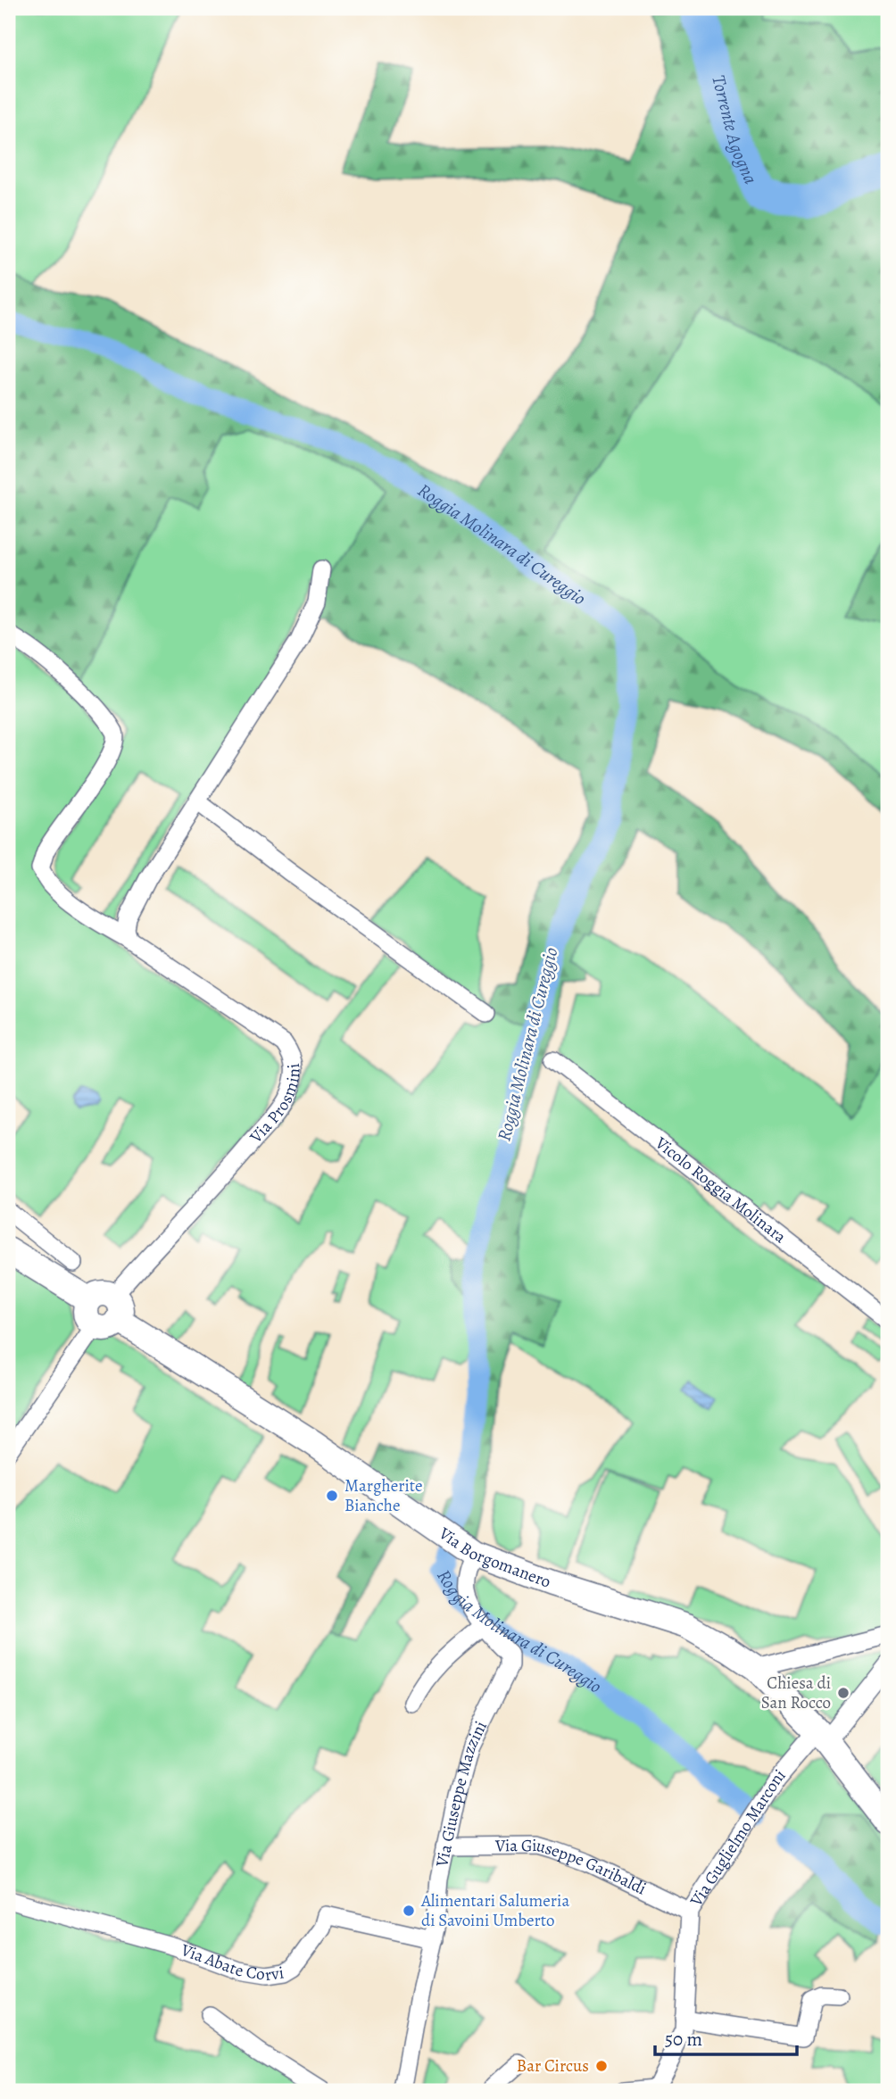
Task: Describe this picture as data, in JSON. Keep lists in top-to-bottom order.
{
  "streets": {
    "main road": ["Via Borgomanero"],
    "street": [
      "Via Prosmini",
      "Vicolo Roggia Molinara",
      "Via Giuseppe Mazzini",
      "Via Guglielmo Marconi",
      "Via Giuseppe Garibaldi",
      "Via Abate Corvi"
    ]
  },
  "crossings": [
    ["Via Prosmini", "Via Borgomanero"],
    ["Via Borgomanero", "Via Giuseppe Mazzini"],
    ["Via Borgomanero", "Via Guglielmo Marconi"],
    ["Via Giuseppe Mazzini", "Via Giuseppe Garibaldi"],
    ["Via Giuseppe Mazzini", "Via Abate Corvi"],
    ["Via Guglielmo Marconi", "Via Giuseppe Garibaldi"]
  ],
  "water": ["Torrente Agogna", "Roggia Molinara di Cureggio"],
  "places": [
    "Margherite Bianche",
    "Chiesa di San Rocco",
    "Alimentari Salumeria di Savoini Umberto",
    "Bar Circus"
  ],
  "scale_bar": "50 m"
}
